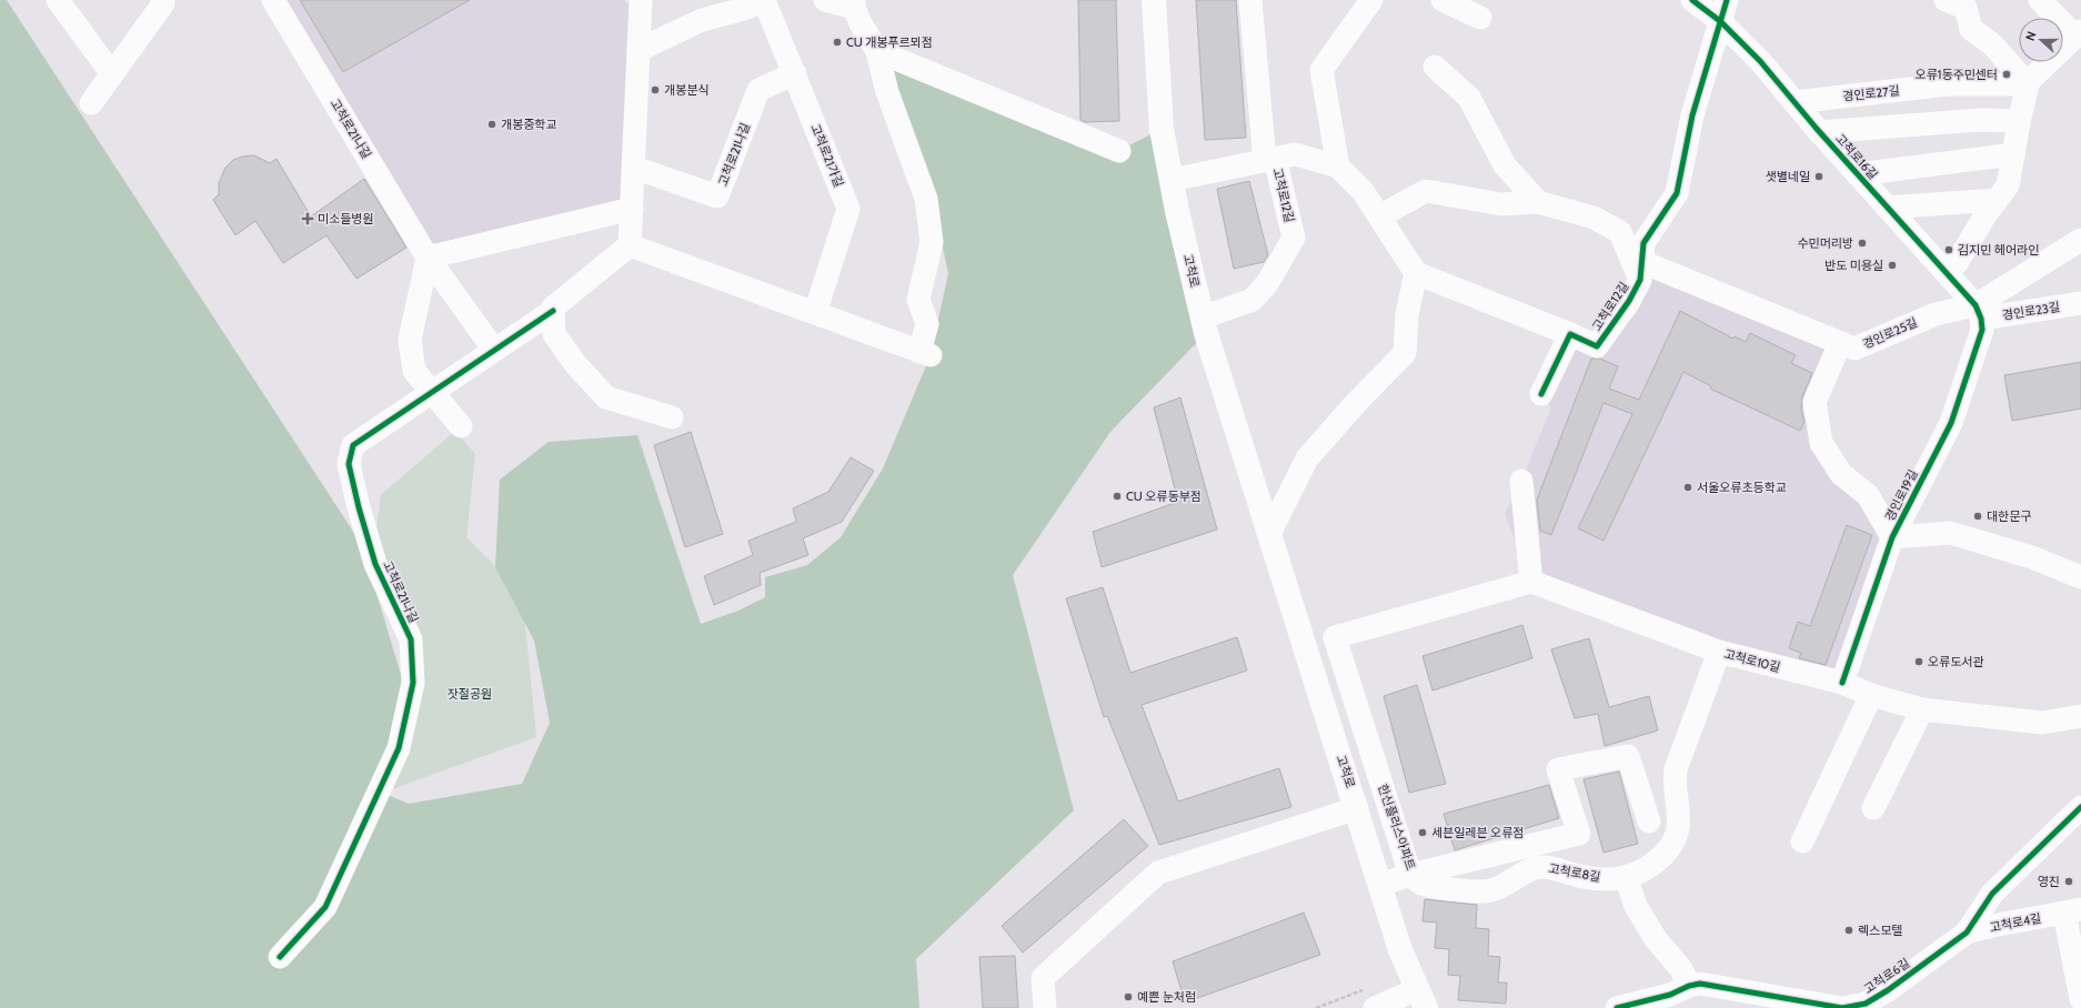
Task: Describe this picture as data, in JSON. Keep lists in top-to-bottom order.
{
  "streets": {
    "main road": ["고척로"],
    "street": [
      "경인로27길",
      "고척로21나길",
      "고척로21가길",
      "고척로16길",
      "고척로12길",
      "경인로23길",
      "경인로25길",
      "경인로19길",
      "고척로10길",
      "한신플러스아파트",
      "고척로8길",
      "고척로4길",
      "고척로6길"
    ]
  },
  "crossings": [
    ["경인로27길", "고척로16길"],
    ["고척로21나길", "고척로21가길"],
    ["고척로16길", "경인로23길"],
    ["고척로16길", "경인로25길"],
    ["고척로16길", "경인로19길"],
    ["고척로12길", "고척로"],
    ["고척로12길", "경인로25길"],
    ["경인로23길", "경인로25길"],
    ["경인로23길", "경인로19길"],
    ["경인로25길", "경인로19길"],
    ["경인로19길", "고척로10길"],
    ["고척로10길", "한신플러스아파트"],
    ["고척로10길", "고척로8길"],
    ["한신플러스아파트", "고척로8길"],
    ["고척로4길", "고척로6길"]
  ],
  "parks": ["잣절공원"],
  "places": {
    "other": [
      "CU 개봉푸르뫼점",
      "오류1동주민센터",
      "개봉분식",
      "개봉중학교",
      "샛별네일",
      "수민머리방",
      "김지민 헤어라인",
      "반도 미용실",
      "서울오류초등학교",
      "CU 오류동부점",
      "대한문구",
      "오류도서관",
      "세븐일레븐 오류점",
      "영진",
      "렉스모텔",
      "예쁜 눈처럼"
    ],
    "health": ["미소들병원"]
  },
  "north": "left"
}
